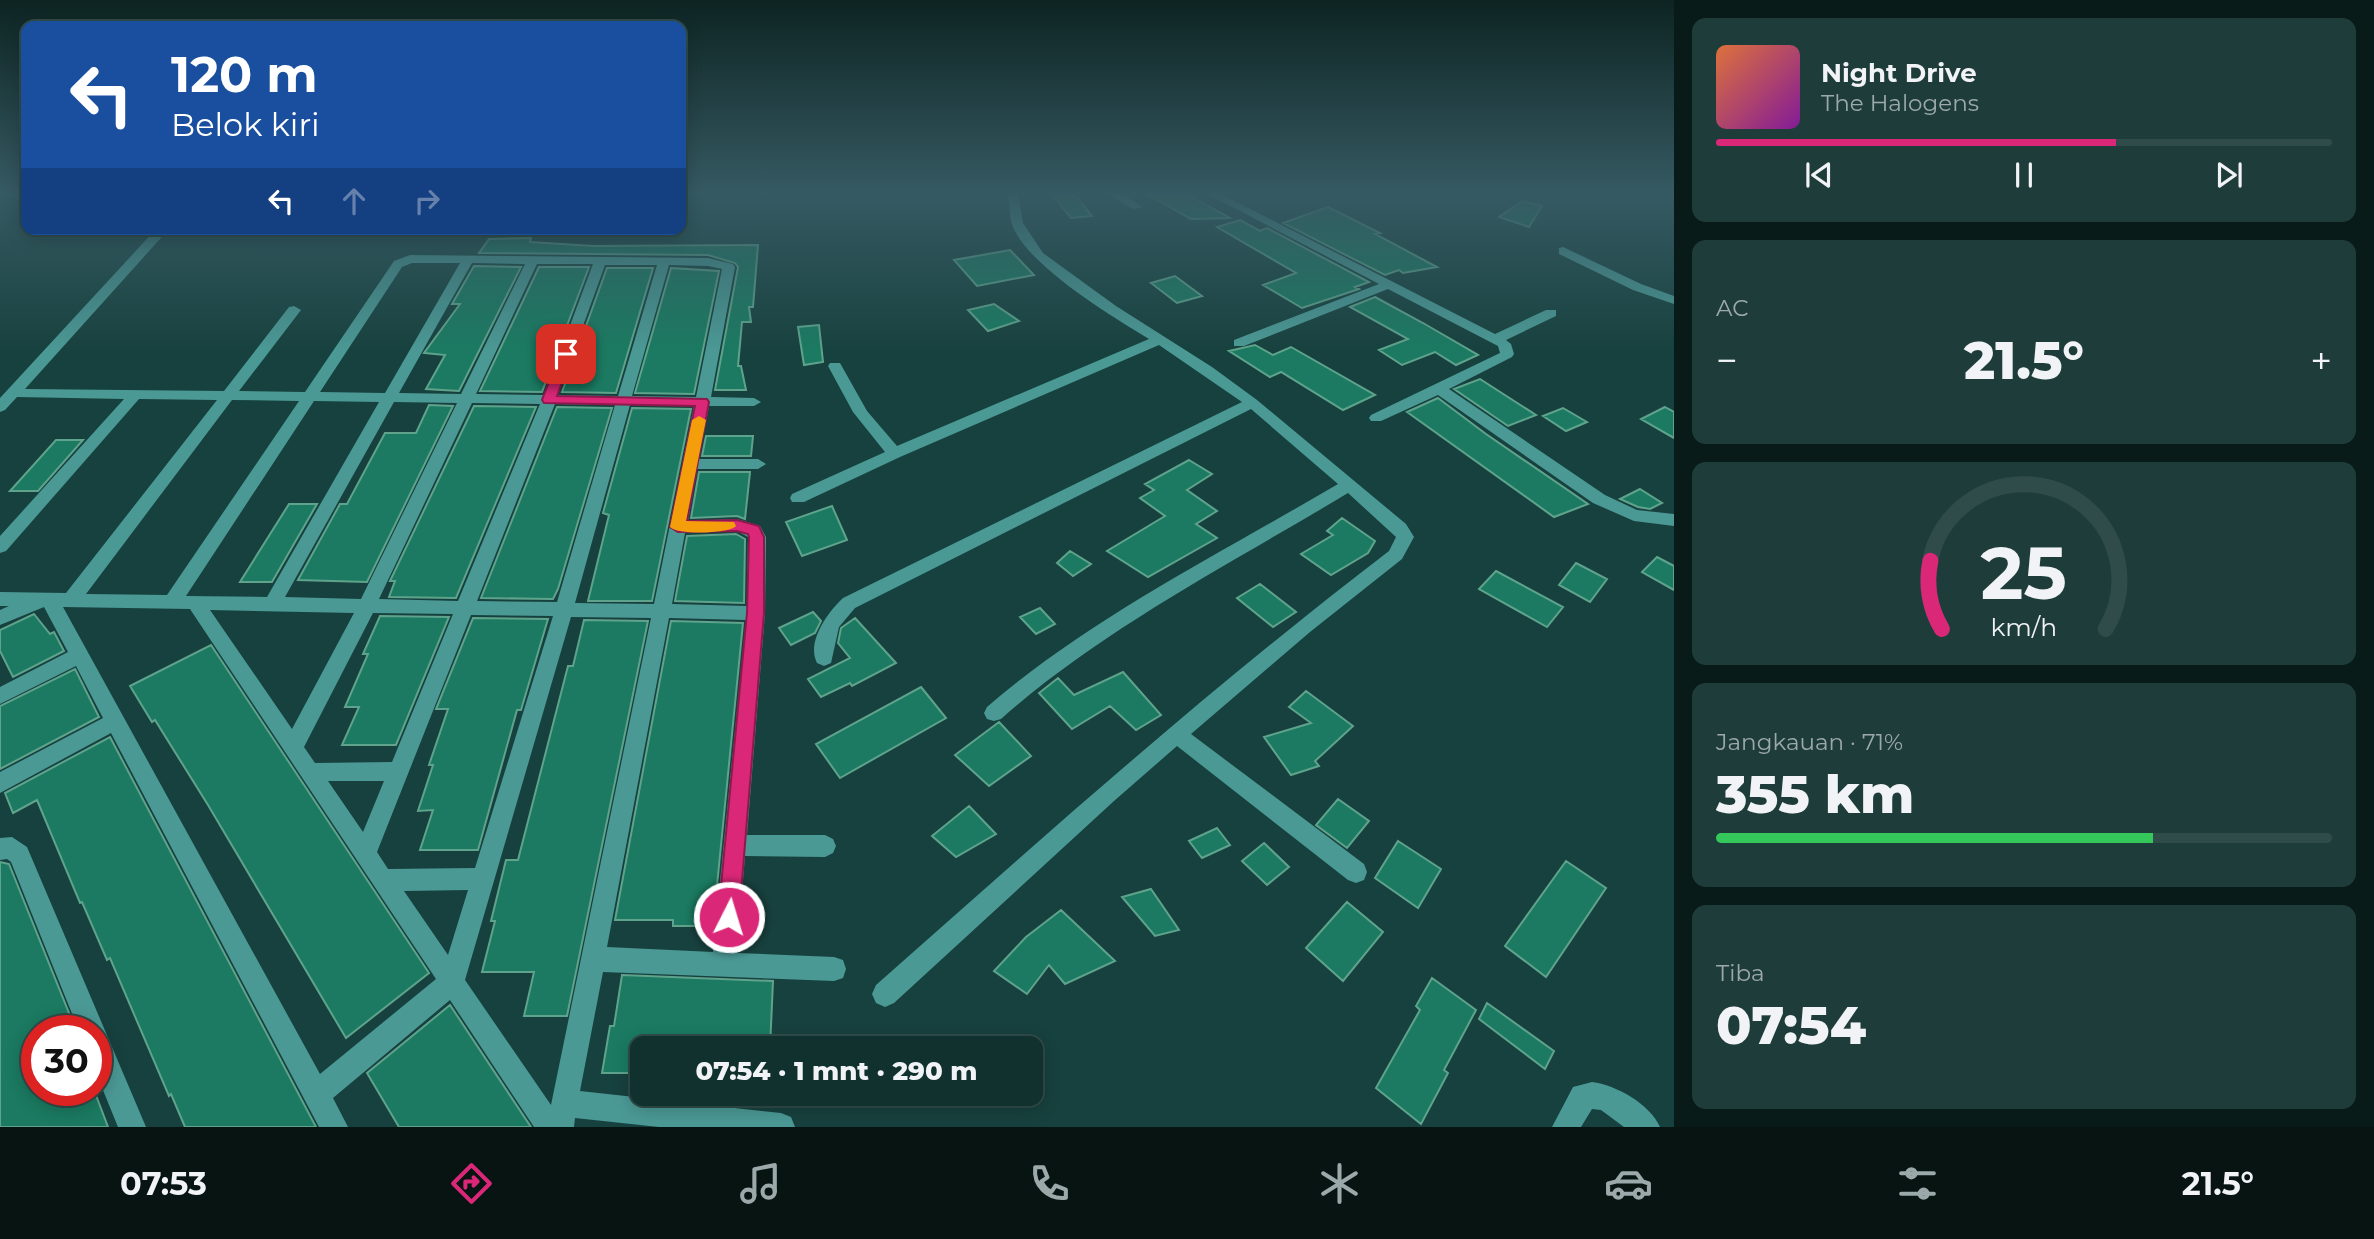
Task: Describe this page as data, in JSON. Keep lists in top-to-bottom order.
{
  "page": {
    "turn": ["120 m", "Belok kiri"],
    "song": ["Night Drive", "The Halogens"],
    "tile": [
      "AC",
      ["Jangkauan · 71%", "355 km"],
      ["Tiba", "07:54"]
    ],
    "heat": ["−", "21.5°", "+"],
    "limit": "30",
    "trip": "07:54 · 1 mnt · 290 m",
    "tabs": ["07:53", "21.5°"],
    "gauge": ["25", "km/h"]
  }
}
